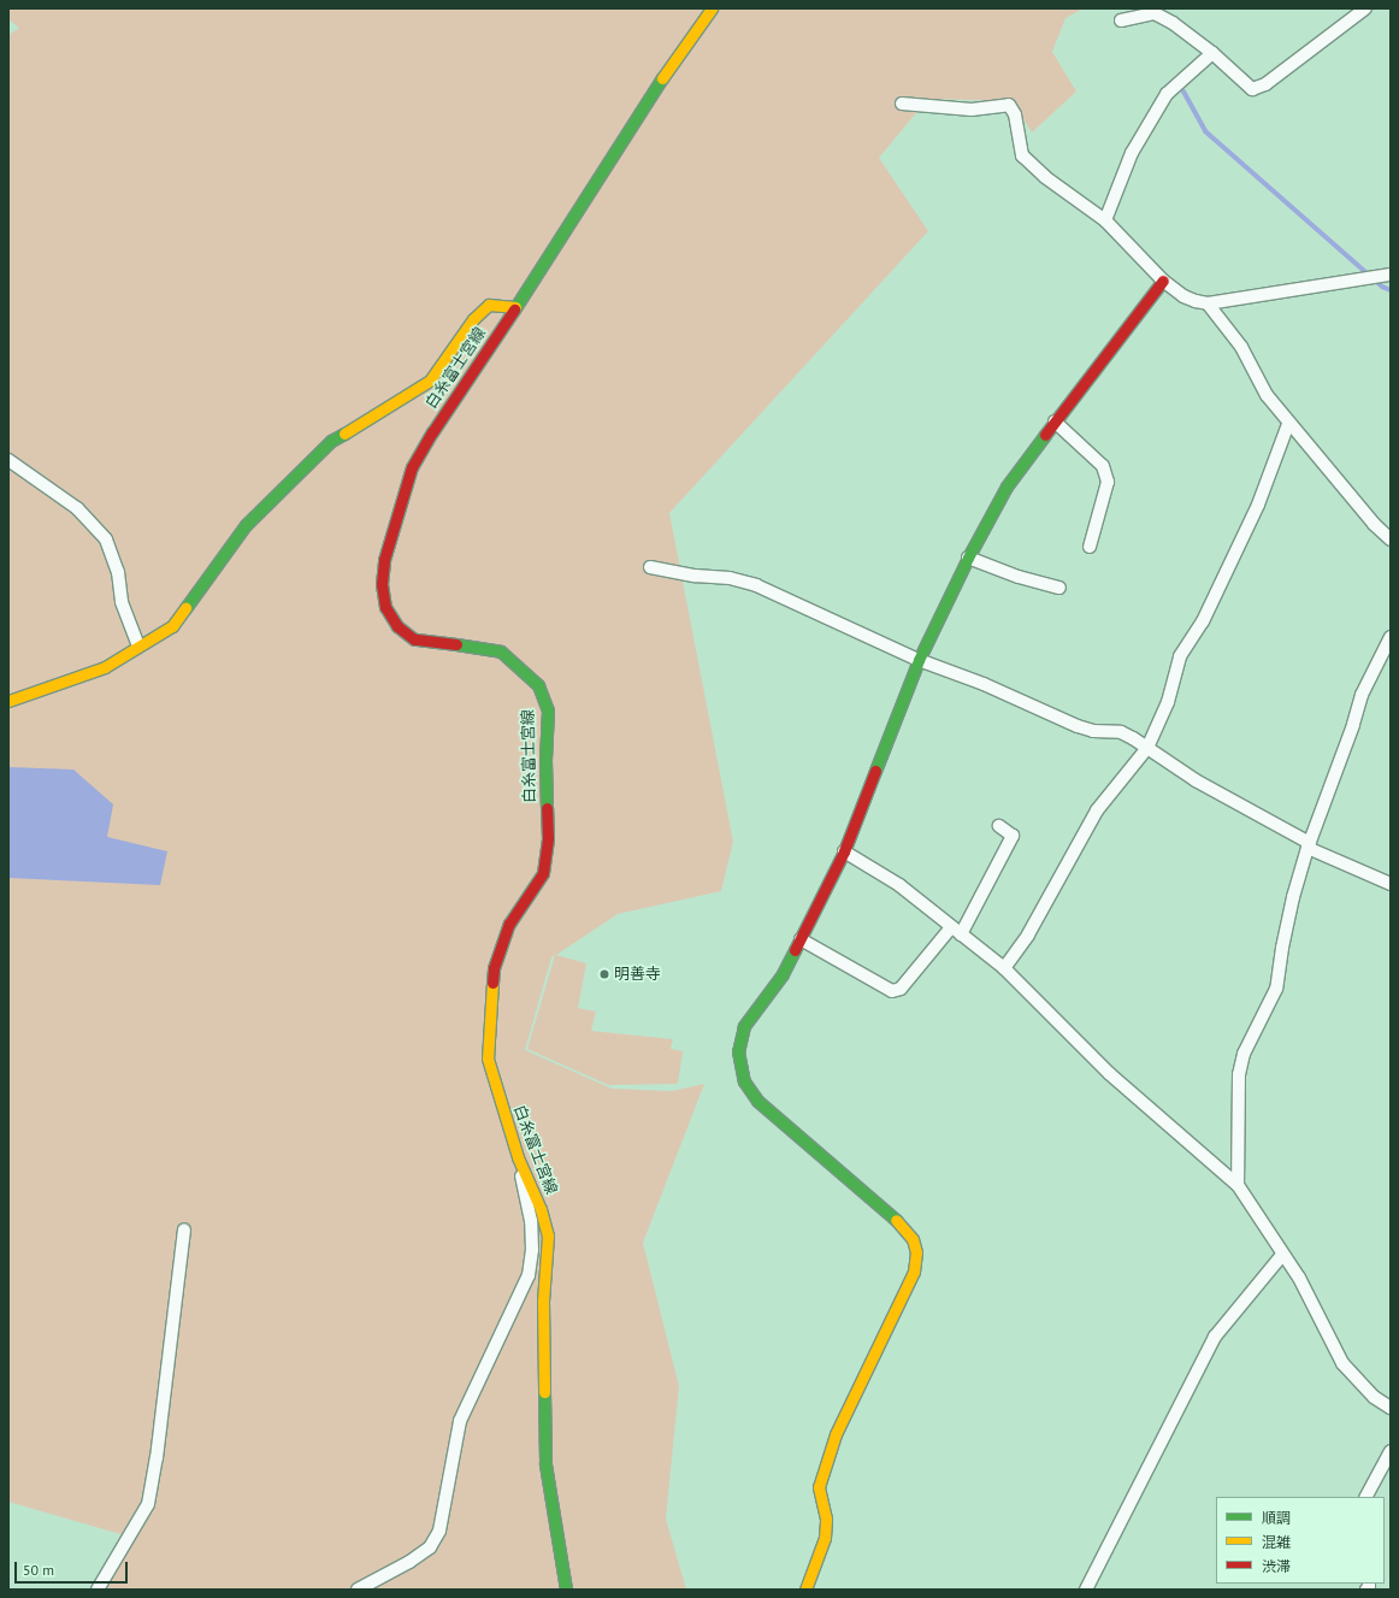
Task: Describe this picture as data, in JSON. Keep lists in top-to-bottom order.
{
  "streets": {
    "street": ["白糸富士宮線"]
  },
  "places": ["明善寺"],
  "legend": ["順調", "混雑", "渋滞"],
  "scale_bar": "50 m"
}
